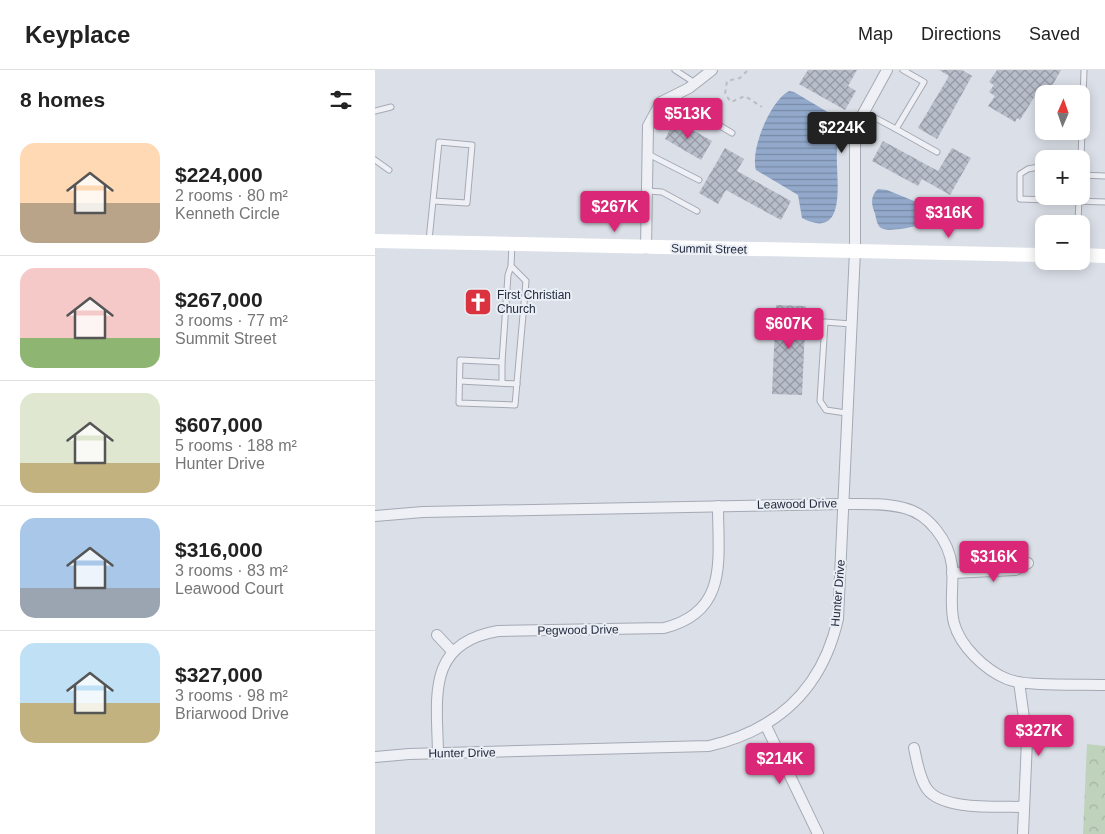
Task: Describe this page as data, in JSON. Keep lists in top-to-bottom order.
{
  "streets": {
    "main road": ["Summit Street"],
    "street": ["Leawood Drive", "Hunter Drive", "Pegwood Drive"]
  },
  "crossings": [
    ["Summit Street", "Hunter Drive"],
    ["Leawood Drive", "Hunter Drive"],
    ["Leawood Drive", "Pegwood Drive"]
  ],
  "places": {
    "church": ["First Christian Church"]
  },
  "north": "top",
  "page": {
    "header": "Keyplace",
    "nav": ["Map", "Directions", "Saved"],
    "heading": "8 homes",
    "map_buttons": ["+", "−"],
    "price": [
      "$513K",
      "$224K",
      "$267K",
      "$316K",
      "$607K",
      "$316K",
      "$327K",
      "$214K"
    ],
    "list": [
      {
        "name": "$224,000",
        "note": "2 rooms · 80 m² · Kenneth Circle"
      },
      {
        "name": "$267,000",
        "note": "3 rooms · 77 m² · Summit Street"
      },
      {
        "name": "$607,000",
        "note": "5 rooms · 188 m² · Hunter Drive"
      },
      {
        "name": "$316,000",
        "note": "3 rooms · 83 m² · Leawood Court"
      },
      {
        "name": "$327,000",
        "note": "3 rooms · 98 m² · Briarwood Drive"
      }
    ]
  }
}
